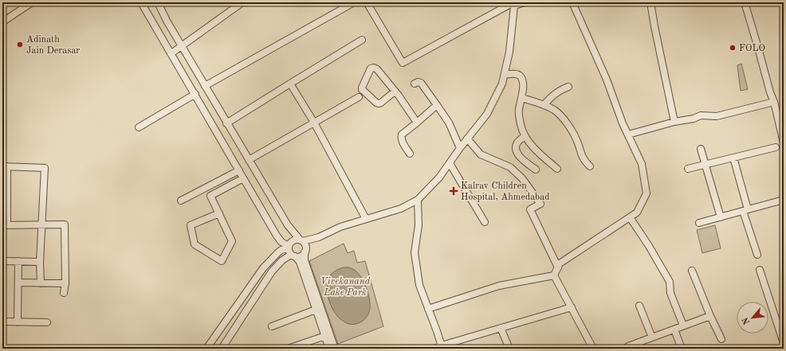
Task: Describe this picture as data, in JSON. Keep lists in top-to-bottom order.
{
  "parks": ["Vivekanand Lake Park"],
  "places": {
    "other": ["Adinath Jain Derasar", "FOLO"],
    "health": ["Kalrav Children Hospital, Ahmedabad"]
  },
  "north": "bottom left"
}
